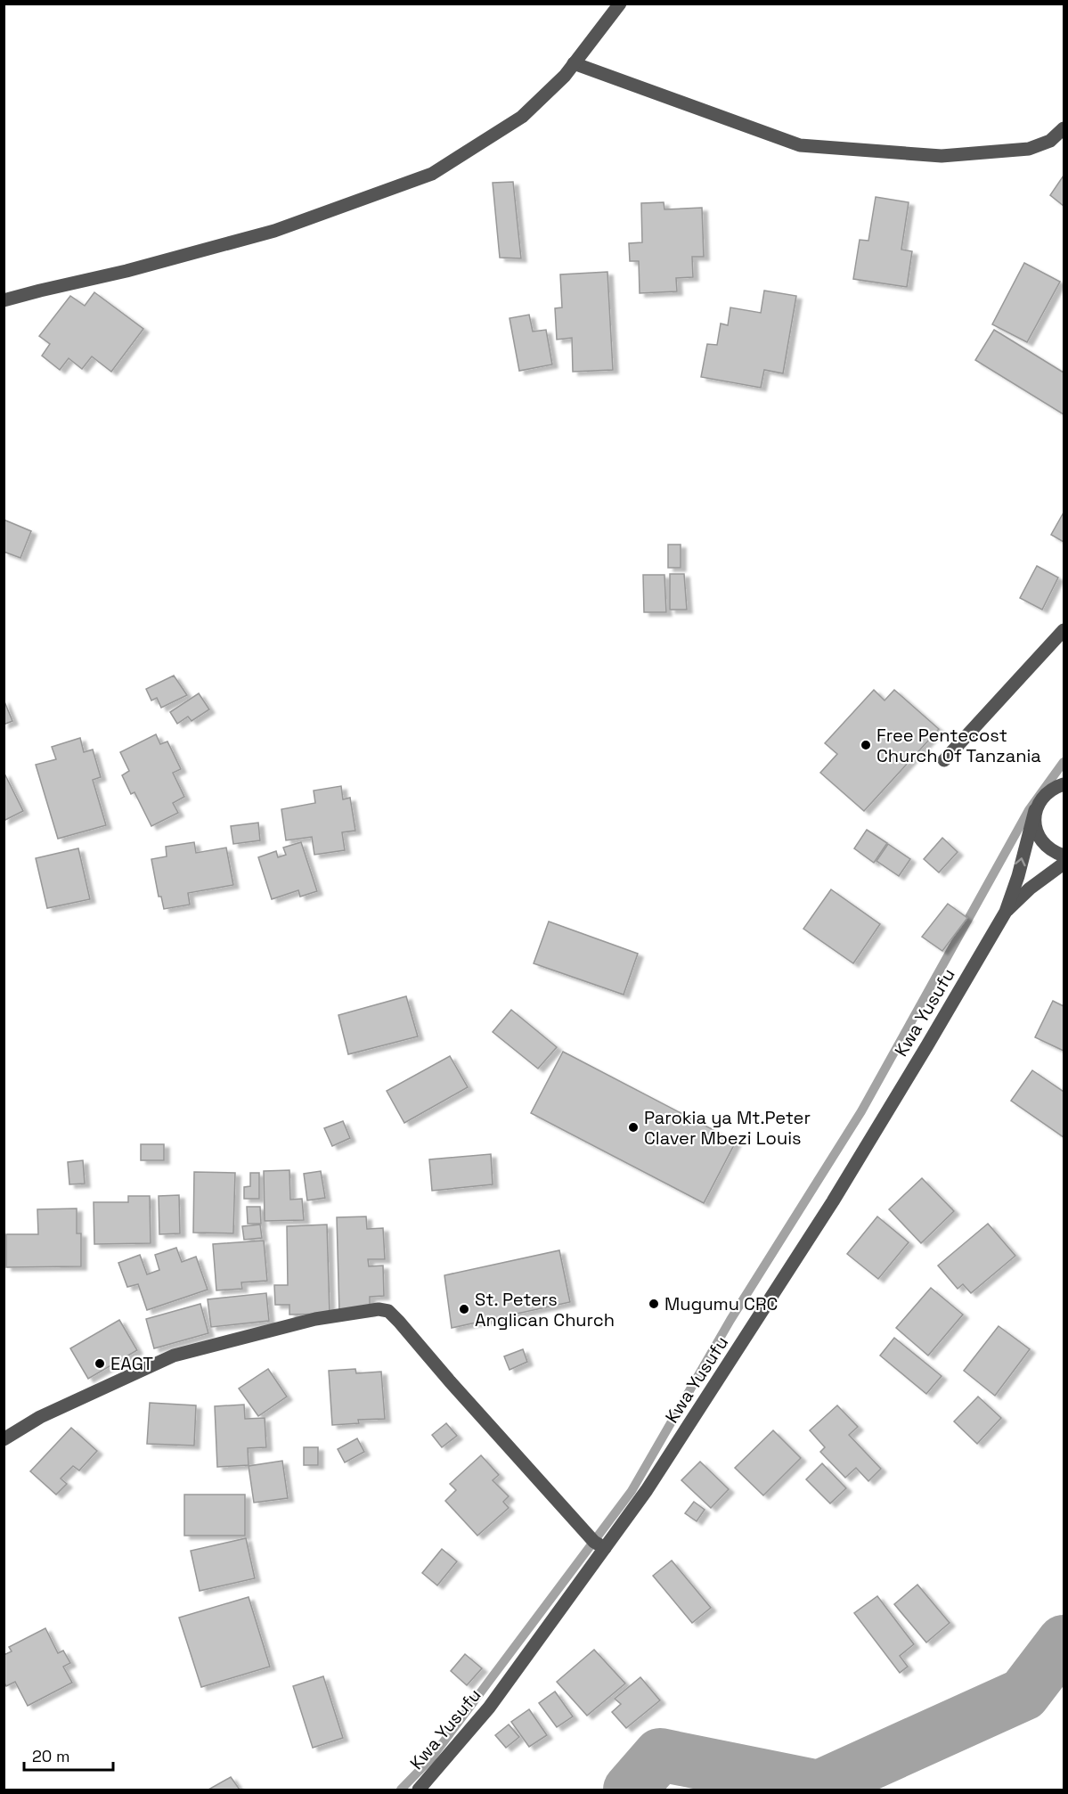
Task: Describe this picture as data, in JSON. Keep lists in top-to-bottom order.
{
  "streets": {
    "street": ["Kwa Yusufu"]
  },
  "places": [
    "Free Pentecost Church Of Tanzania",
    "Parokia ya Mt.Peter Claver Mbezi Louis",
    "Mugumu CRC",
    "St. Peters Anglican Church",
    "EAGT"
  ],
  "scale_bar": "20 m"
}
